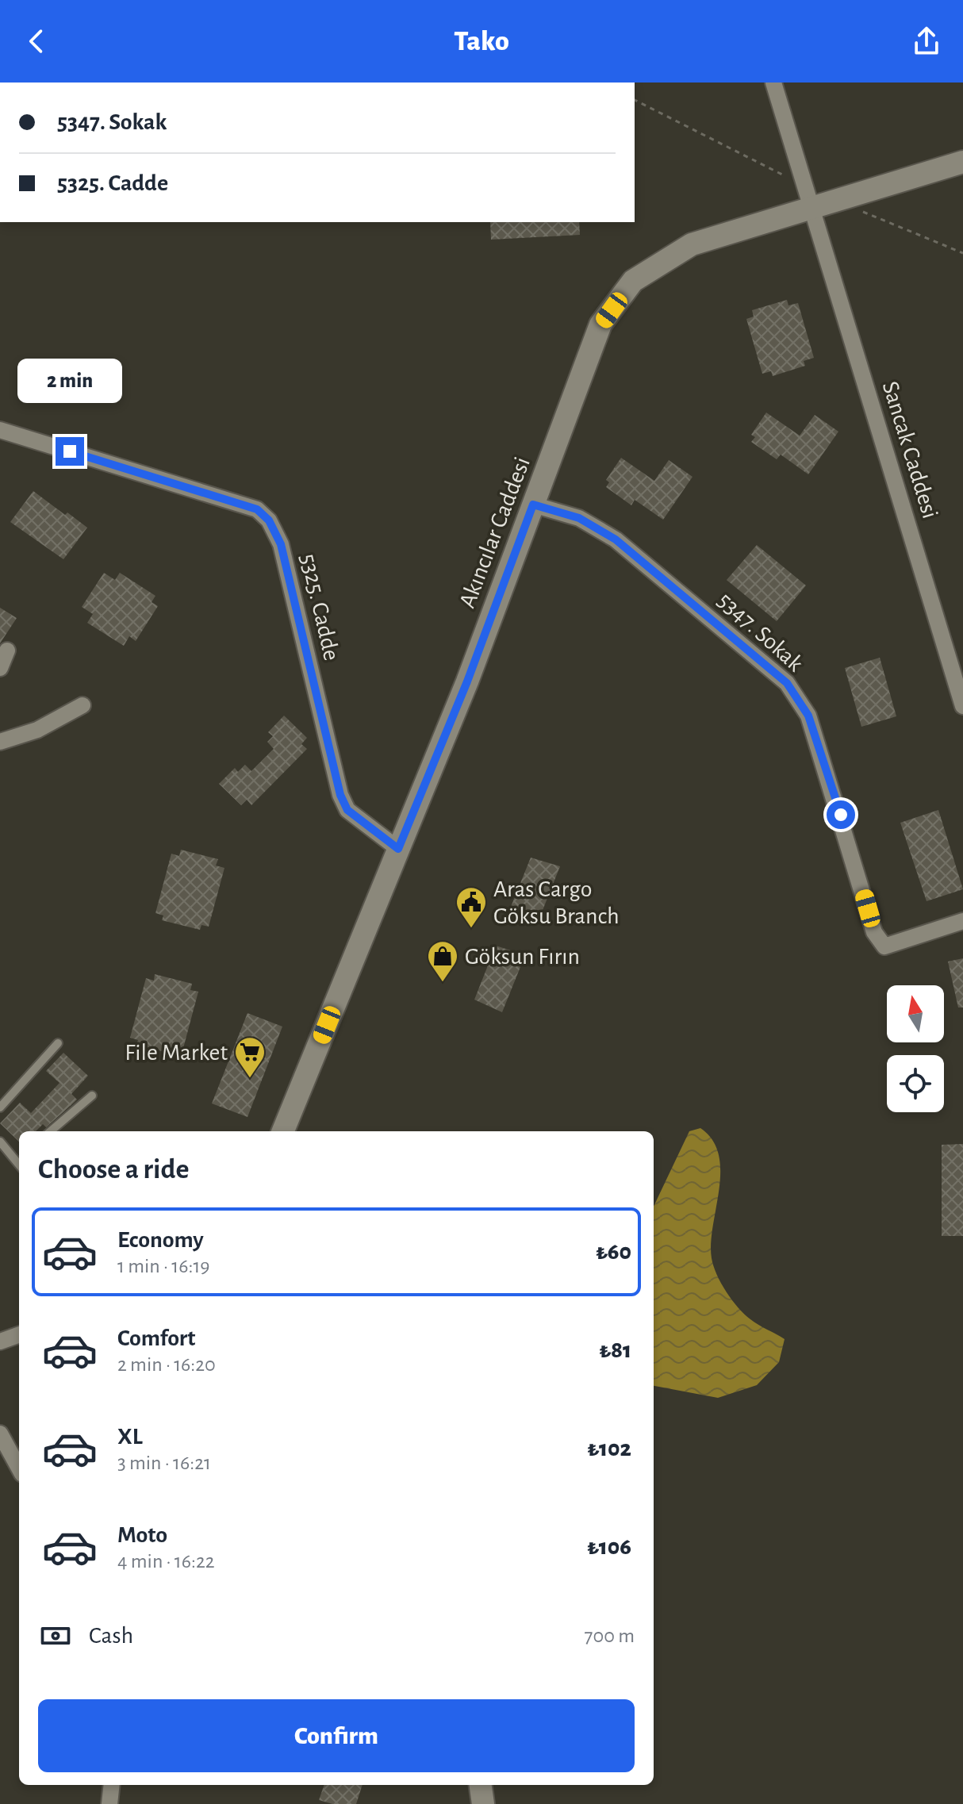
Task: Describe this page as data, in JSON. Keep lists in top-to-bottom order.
{
  "streets": {
    "street": [
      "Sancak Caddesi",
      "Akıncılar Caddesi",
      "5325. Cadde",
      "5347. Sokak"
    ]
  },
  "crossings": [
    ["Sancak Caddesi", "Akıncılar Caddesi"],
    ["Akıncılar Caddesi", "5325. Cadde"],
    ["Akıncılar Caddesi", "5347. Sokak"]
  ],
  "places": {
    "public building": ["Aras Cargo Göksu Branch"],
    "shop": ["Göksun Fırın"],
    "supermarket": ["File Market"]
  },
  "north": "top",
  "page": {
    "header": "Tako",
    "banner": ["5347. Sokak", "5325. Cadde"],
    "bubble": "2 min",
    "heading": "Choose a ride",
    "list": [
      {
        "name": "Economy",
        "note": "1 min · 16:19",
        "value": "₺60"
      },
      {
        "name": "Comfort",
        "note": "2 min · 16:20",
        "value": "₺81"
      },
      {
        "name": "XL",
        "note": "3 min · 16:21",
        "value": "₺102"
      },
      {
        "name": "Moto",
        "note": "4 min · 16:22",
        "value": "₺106"
      }
    ],
    "pay": ["Cash", "700 m"],
    "buttons": "Confirm"
  }
}
